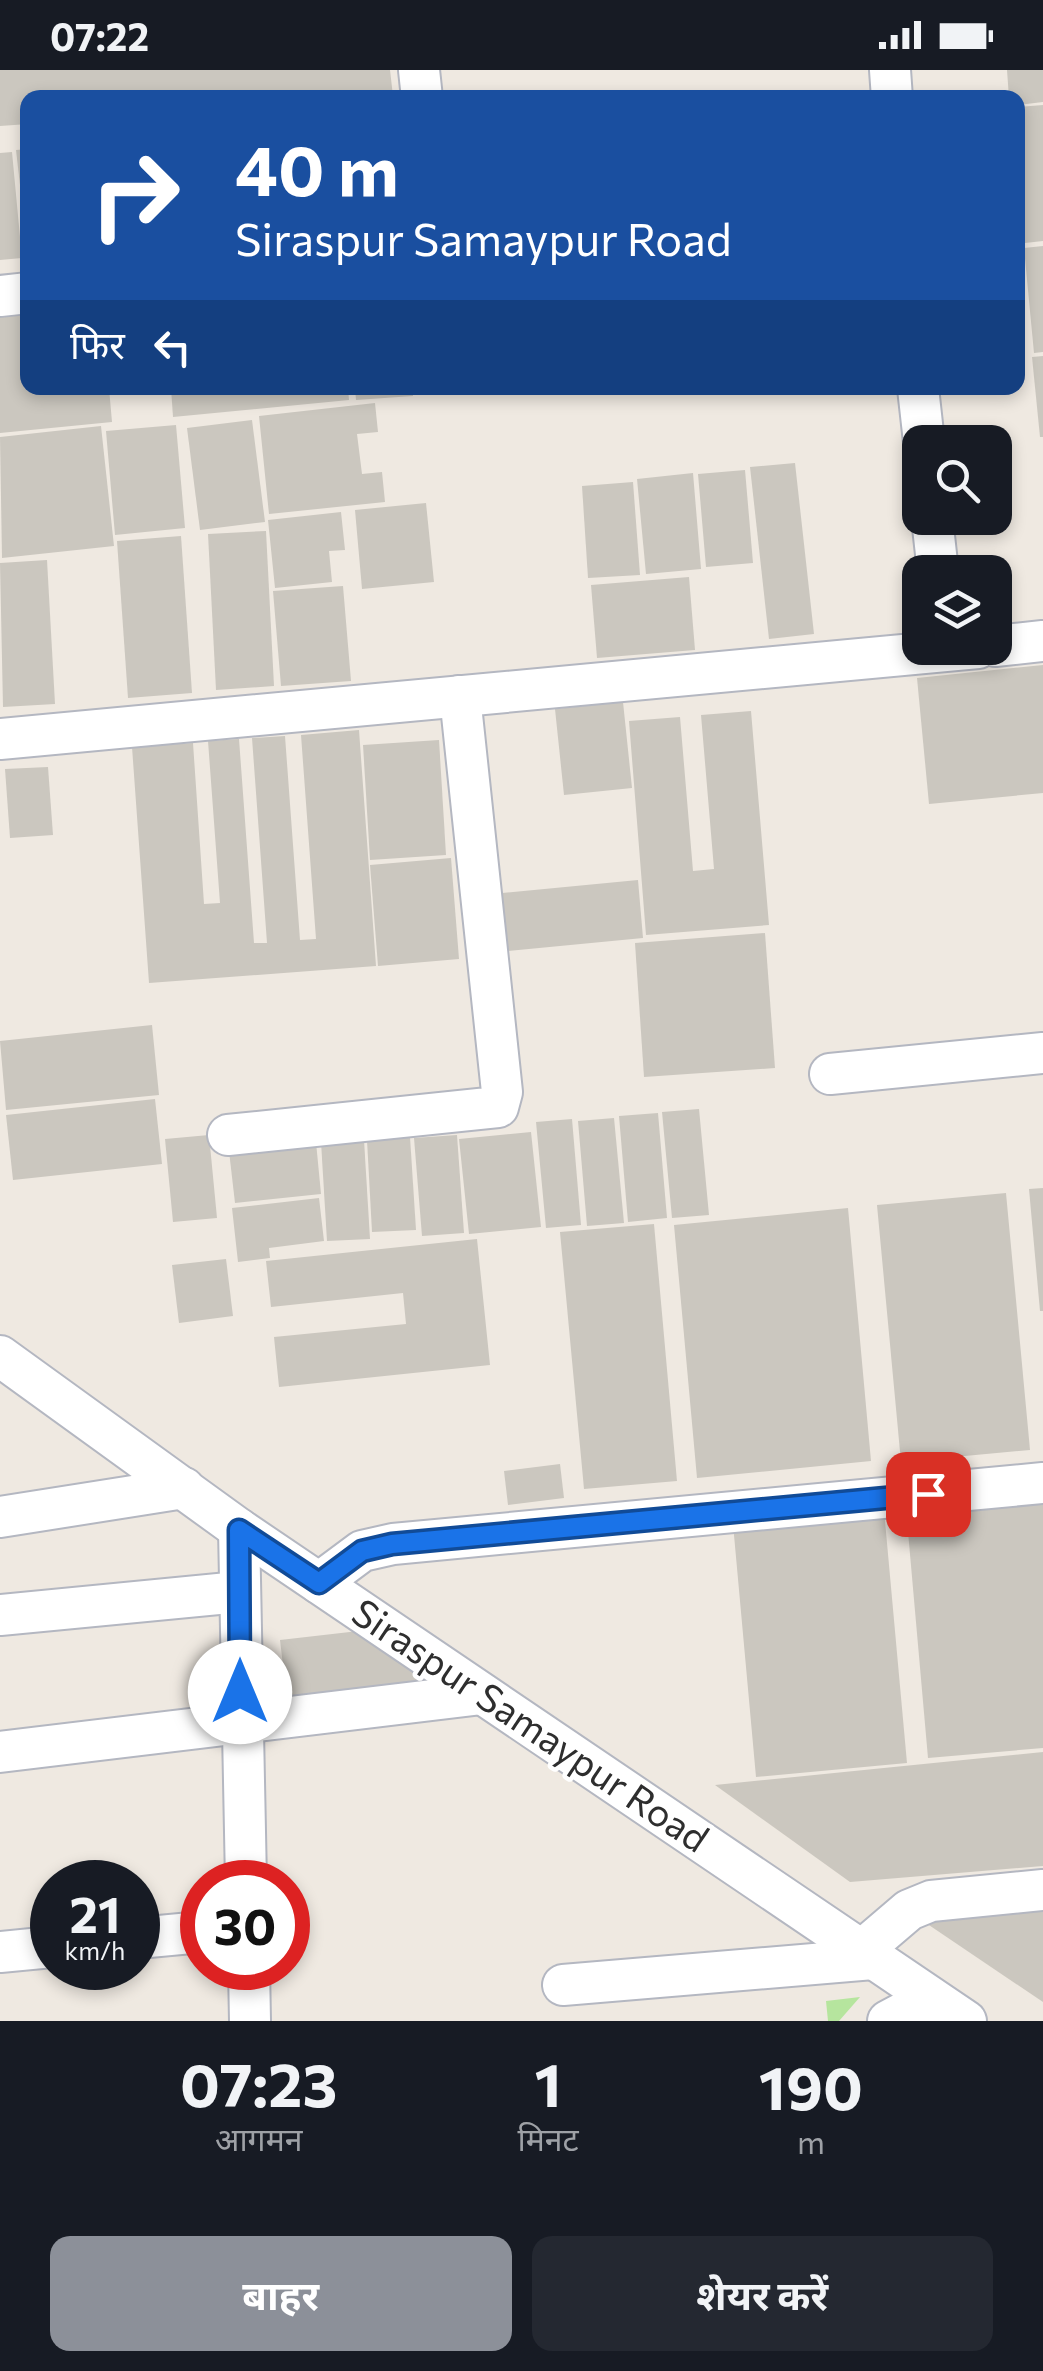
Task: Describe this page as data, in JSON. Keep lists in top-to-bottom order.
{
  "streets": {
    "street": ["Siraspur Samaypur Road"]
  },
  "page": {
    "status": "07:22",
    "turn": ["40 m", "Siraspur Samaypur Road"],
    "then": "फिर",
    "speed": "21 km/h",
    "limit": "30",
    "eta": [
      "07:23",
      "आगमन",
      "1",
      "मिनट",
      "190",
      "m"
    ],
    "buttons": ["बाहर", "शेयर करें"]
  }
}
